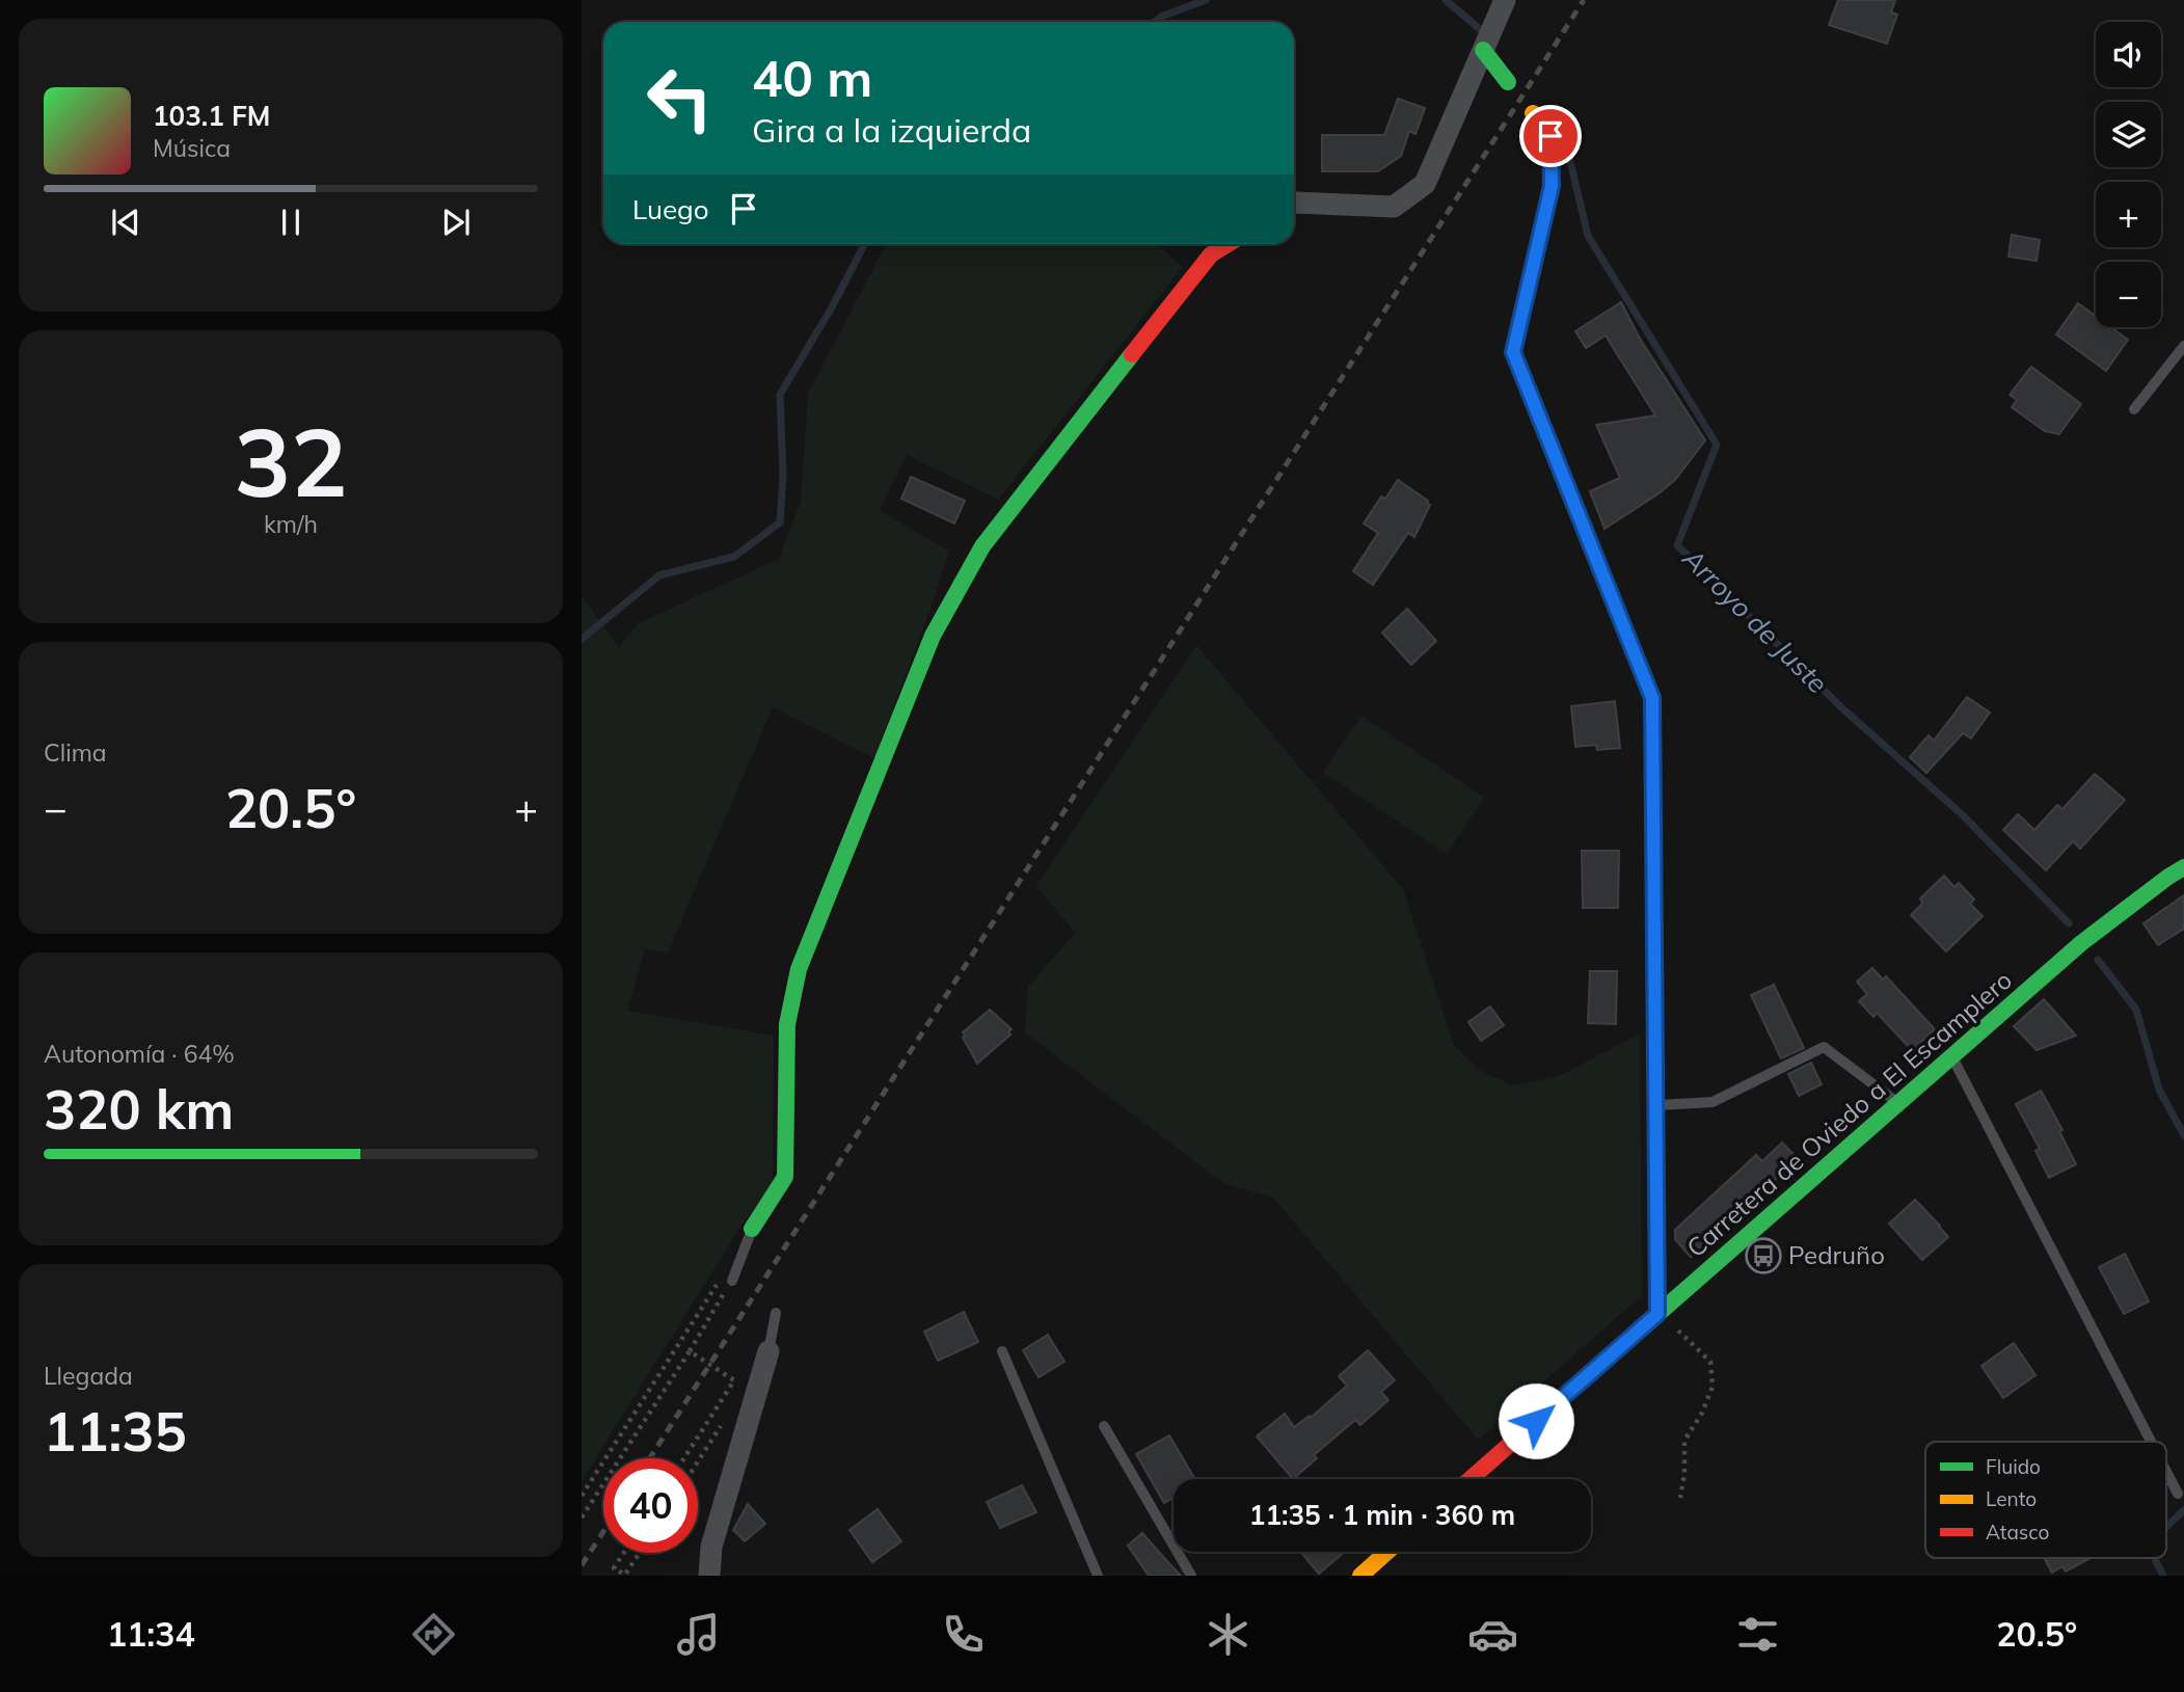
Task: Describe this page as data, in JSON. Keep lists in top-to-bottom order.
{
  "streets": {
    "street": ["Carretera de Oviedo a El Escamplero"]
  },
  "water": ["Arroyo de Juste"],
  "places": {
    "bus stop": ["Pedruño"]
  },
  "legend": ["Fluido", "Lento", "Atasco"],
  "page": {
    "map_buttons": ["+", "−"],
    "turn": ["40 m", "Gira a la izquierda"],
    "song": ["103.1 FM", "Música"],
    "then": "Luego",
    "tile": [
      ["32", "km/h"],
      "Clima",
      ["Autonomía · 64%", "320 km"],
      ["Llegada", "11:35"]
    ],
    "heat": ["−", "20.5°", "+"],
    "limit": "40",
    "trip": "11:35 · 1 min · 360 m",
    "tabs": ["11:34", "20.5°"]
  }
}
